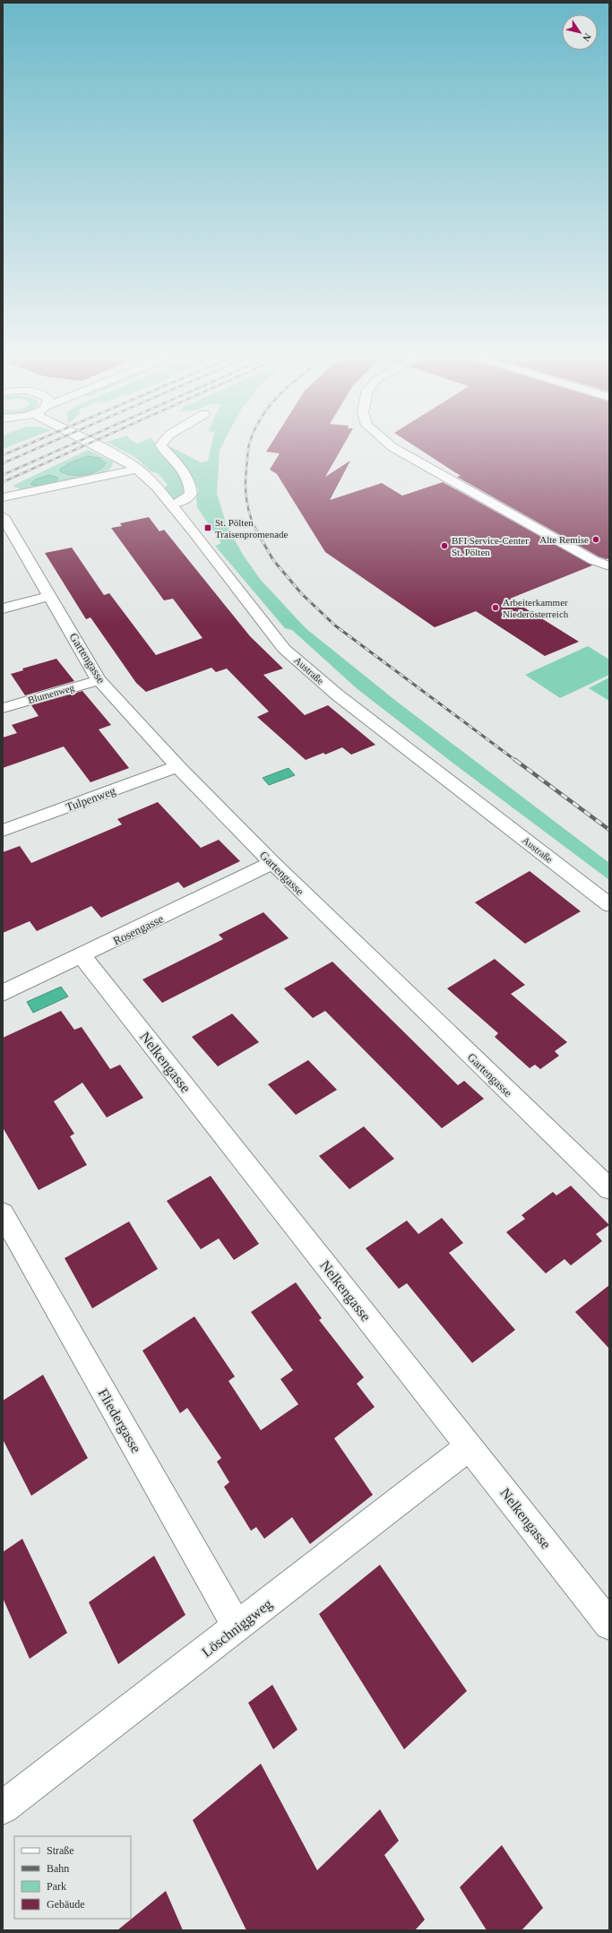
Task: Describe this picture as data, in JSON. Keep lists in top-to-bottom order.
{
  "streets": {
    "street": [
      "Gartengasse",
      "Austraße",
      "Blumenweg",
      "Tulpenweg",
      "Rosengasse",
      "Nelkengasse",
      "Fliedergasse",
      "Löschniggweg"
    ]
  },
  "crossings": [
    ["Gartengasse", "Blumenweg"],
    ["Gartengasse", "Tulpenweg"],
    ["Gartengasse", "Rosengasse"],
    ["Rosengasse", "Nelkengasse"],
    ["Nelkengasse", "Löschniggweg"],
    ["Fliedergasse", "Löschniggweg"]
  ],
  "places": {
    "transit": ["St. Pölten Traisenpromenade"],
    "other": ["Alte Remise", "BFI Service-Center St. Pölten", "Arbeiterkammer Niederösterreich"]
  },
  "legend": [
    "Straße",
    "Bahn",
    "Park",
    "Gebäude"
  ],
  "north": "bottom right"
}
